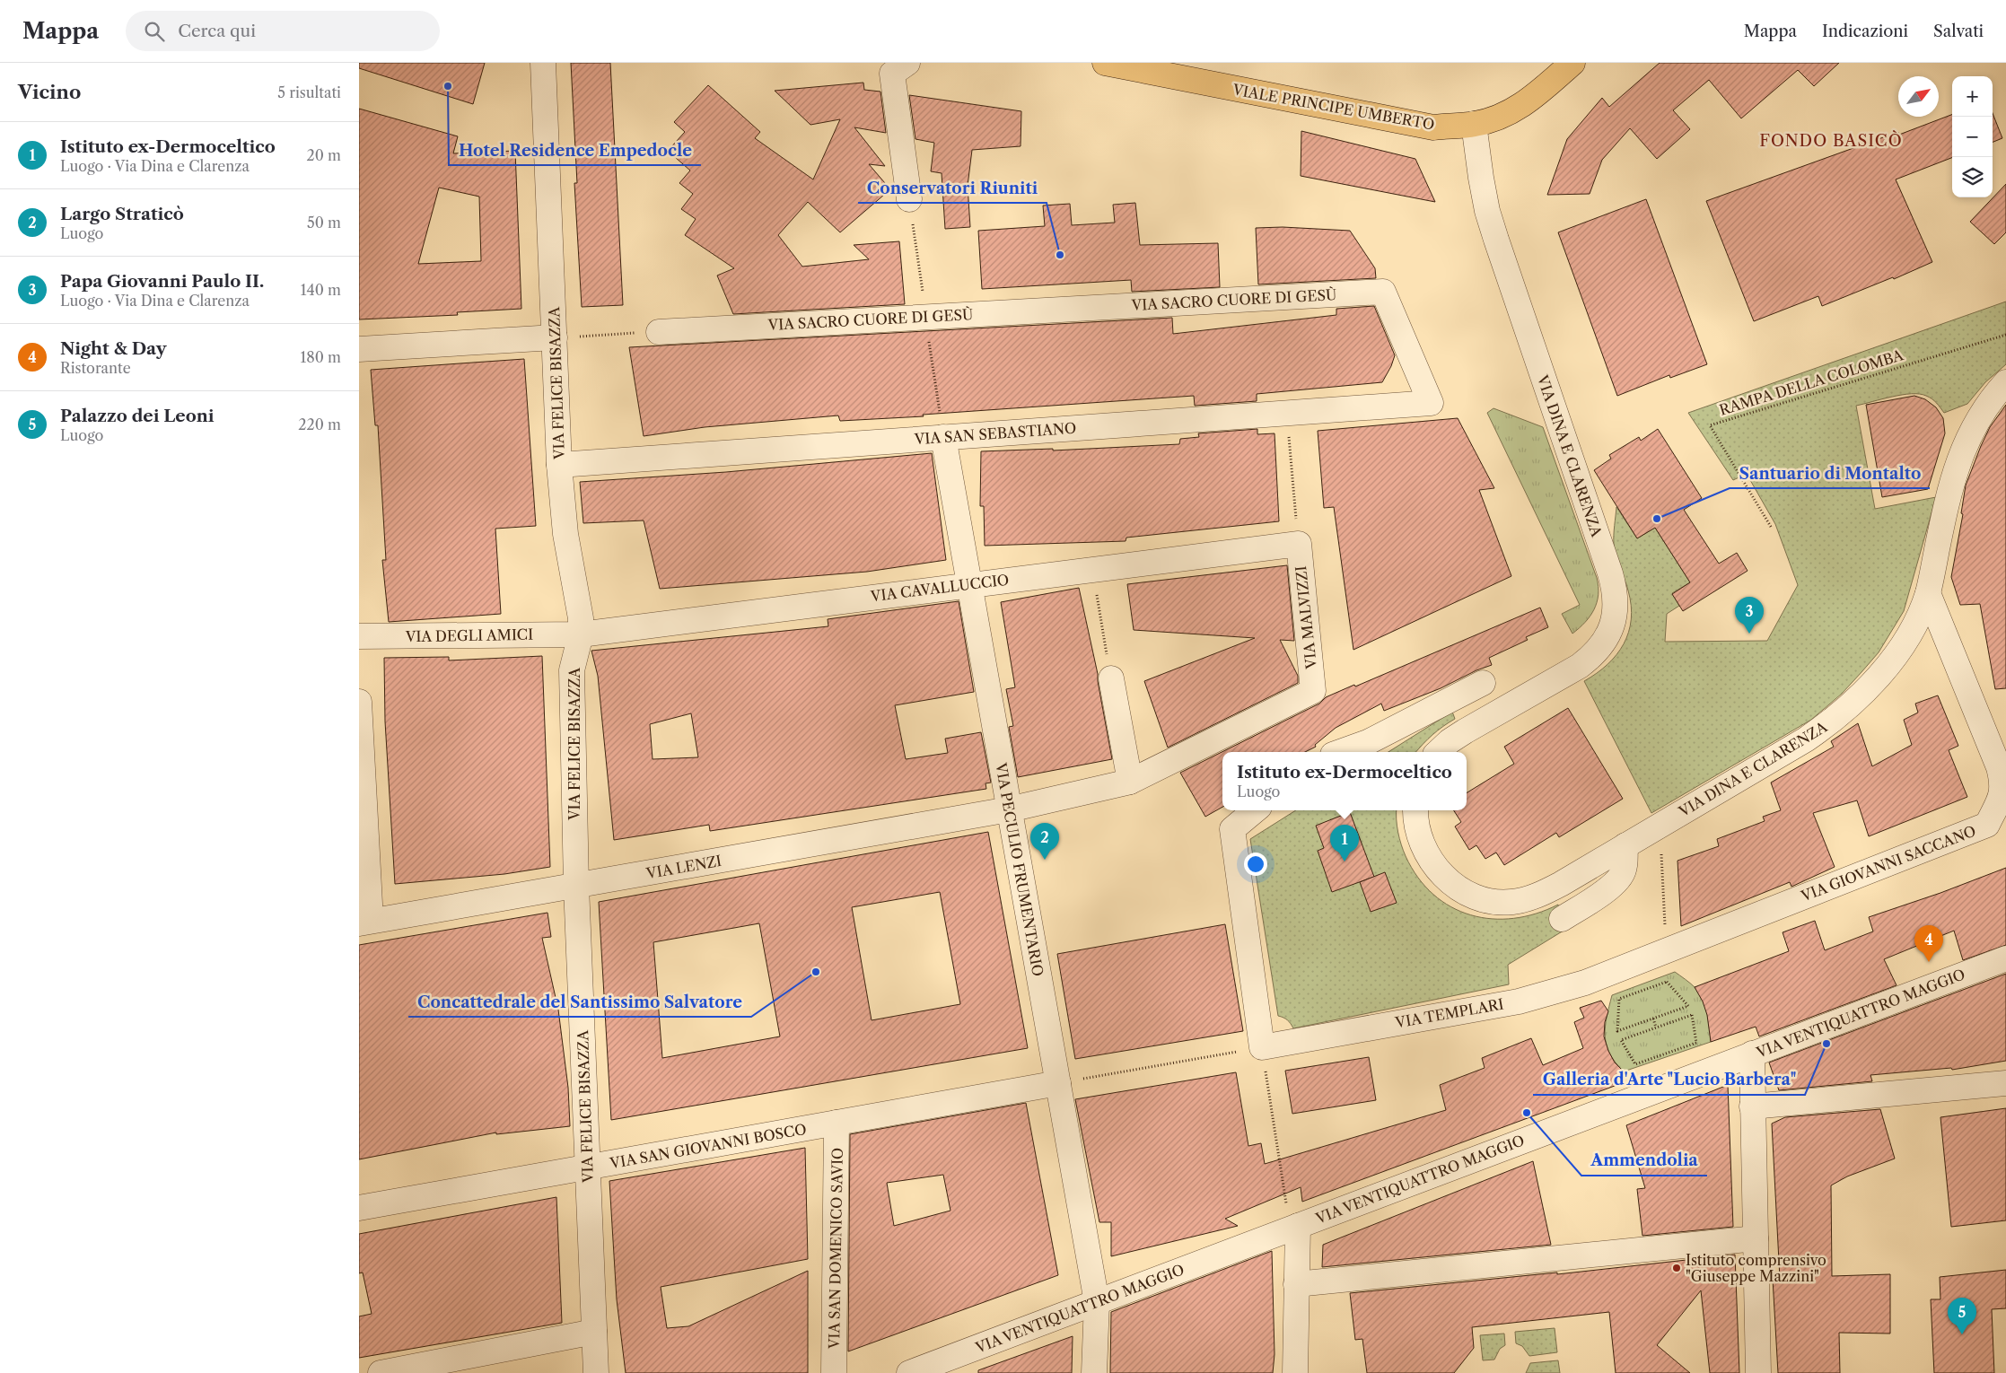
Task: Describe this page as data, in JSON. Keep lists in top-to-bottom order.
{
  "streets": {
    "main road": ["VIALE PRINCIPE UMBERTO"],
    "street": [
      "VIA SACRO CUORE DI GESÙ",
      "VIA FELICE BISAZZA",
      "VIA SAN SEBASTIANO",
      "VIA DINA E CLARENZA",
      "VIA CAVALLUCCIO",
      "VIA MALVIZZI",
      "VIA DEGLI AMICI",
      "VIA GIOVANNI SACCANO",
      "VIA LENZI",
      "VIA PECULIO FRUMENTARIO",
      "VIA TEMPLARI",
      "VIA VENTIQUATTRO MAGGIO",
      "VIA SAN GIOVANNI BOSCO",
      "VIA SAN DOMENICO SAVIO"
    ],
    "path": ["RAMPA DELLA COLOMBA"]
  },
  "crossings": [
    ["VIALE PRINCIPE UMBERTO", "VIA DINA E CLARENZA"],
    ["VIA SACRO CUORE DI GESÙ", "VIA SAN SEBASTIANO"],
    ["VIA FELICE BISAZZA", "VIA SAN SEBASTIANO"],
    ["VIA FELICE BISAZZA", "VIA CAVALLUCCIO"],
    ["VIA FELICE BISAZZA", "VIA DEGLI AMICI"],
    ["VIA FELICE BISAZZA", "VIA LENZI"],
    ["VIA FELICE BISAZZA", "VIA SAN GIOVANNI BOSCO"],
    ["VIA SAN SEBASTIANO", "VIA PECULIO FRUMENTARIO"],
    ["VIA DINA E CLARENZA", "VIA GIOVANNI SACCANO"],
    ["VIA CAVALLUCCIO", "VIA MALVIZZI"],
    ["VIA CAVALLUCCIO", "VIA DEGLI AMICI"],
    ["VIA CAVALLUCCIO", "VIA PECULIO FRUMENTARIO"],
    ["VIA MALVIZZI", "VIA LENZI"],
    ["VIA GIOVANNI SACCANO", "VIA TEMPLARI"],
    ["VIA LENZI", "VIA PECULIO FRUMENTARIO"],
    ["VIA PECULIO FRUMENTARIO", "VIA VENTIQUATTRO MAGGIO"],
    ["VIA PECULIO FRUMENTARIO", "VIA SAN GIOVANNI BOSCO"],
    ["VIA SAN GIOVANNI BOSCO", "VIA SAN DOMENICO SAVIO"]
  ],
  "districts": ["FONDO BASICÒ"],
  "places": [
    "Hotel Residence Empedocle",
    "Conservatori Riuniti",
    "Santuario di Montalto",
    "Concattedrale del Santissimo Salvatore",
    "Galleria d'Arte \"Lucio Barbera\"",
    "Ammendolia",
    "Istituto comprensivo \"Giuseppe Mazzini\""
  ],
  "north": "top right",
  "page": {
    "header": "Mappa",
    "search": "Cerca qui",
    "nav": ["Mappa", "Indicazioni", "Salvati"],
    "heading": ["Vicino", "5 risultati"],
    "map_buttons": ["+", "−"],
    "list": [
      {
        "mark": "1",
        "name": "Istituto ex-Dermoceltico",
        "note": "Luogo · Via Dina e Clarenza",
        "value": "20 m"
      },
      {
        "mark": "2",
        "name": "Largo Straticò",
        "note": "Luogo",
        "value": "50 m"
      },
      {
        "mark": "3",
        "name": "Papa Giovanni Paulo II.",
        "note": "Luogo · Via Dina e Clarenza",
        "value": "140 m"
      },
      {
        "mark": "4",
        "name": "Night & Day",
        "note": "Ristorante",
        "value": "180 m"
      },
      {
        "mark": "5",
        "name": "Palazzo dei Leoni",
        "note": "Luogo",
        "value": "220 m"
      }
    ],
    "pins": [
      "3",
      "2",
      "1",
      "4",
      "5"
    ],
    "popup": ["Istituto ex-Dermoceltico", "Luogo"]
  }
}
